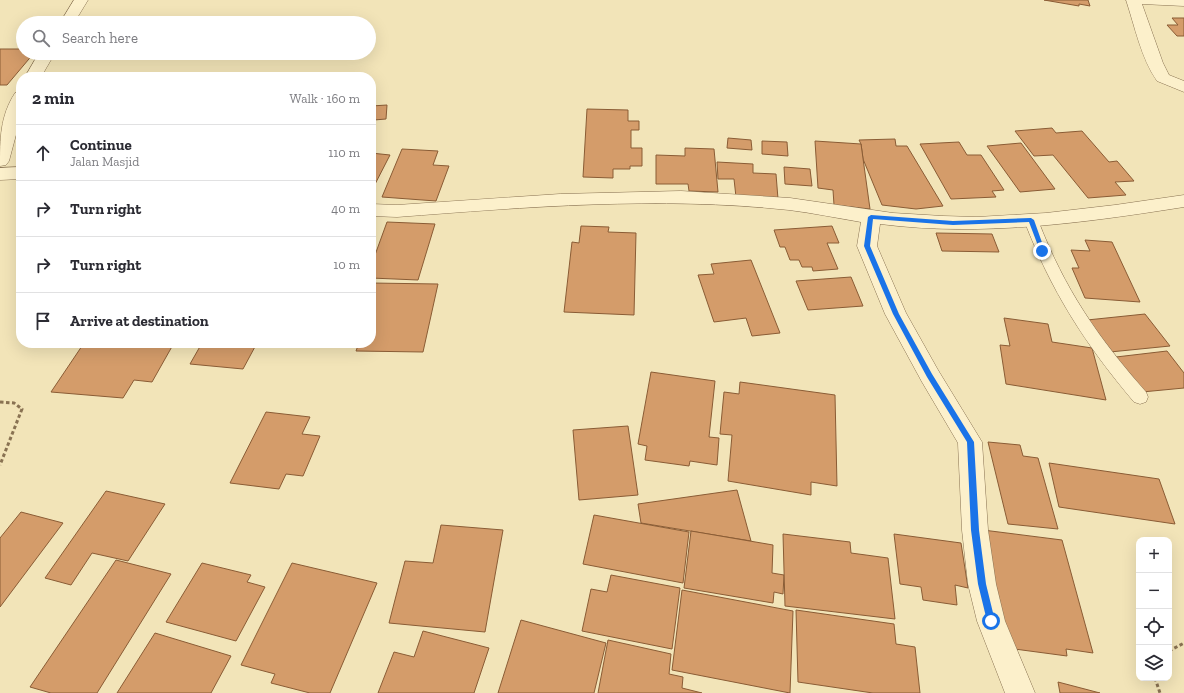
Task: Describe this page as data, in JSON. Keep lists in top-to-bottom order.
{
  "page": {
    "search": "Search here",
    "heading": ["2 min", "Walk · 160 m"],
    "list": [
      ["Continue", "Jalan Masjid", "110 m"],
      ["Turn right", "40 m"],
      ["Turn right", "10 m"],
      "Arrive at destination"
    ],
    "map_buttons": ["+", "−"]
  }
}
